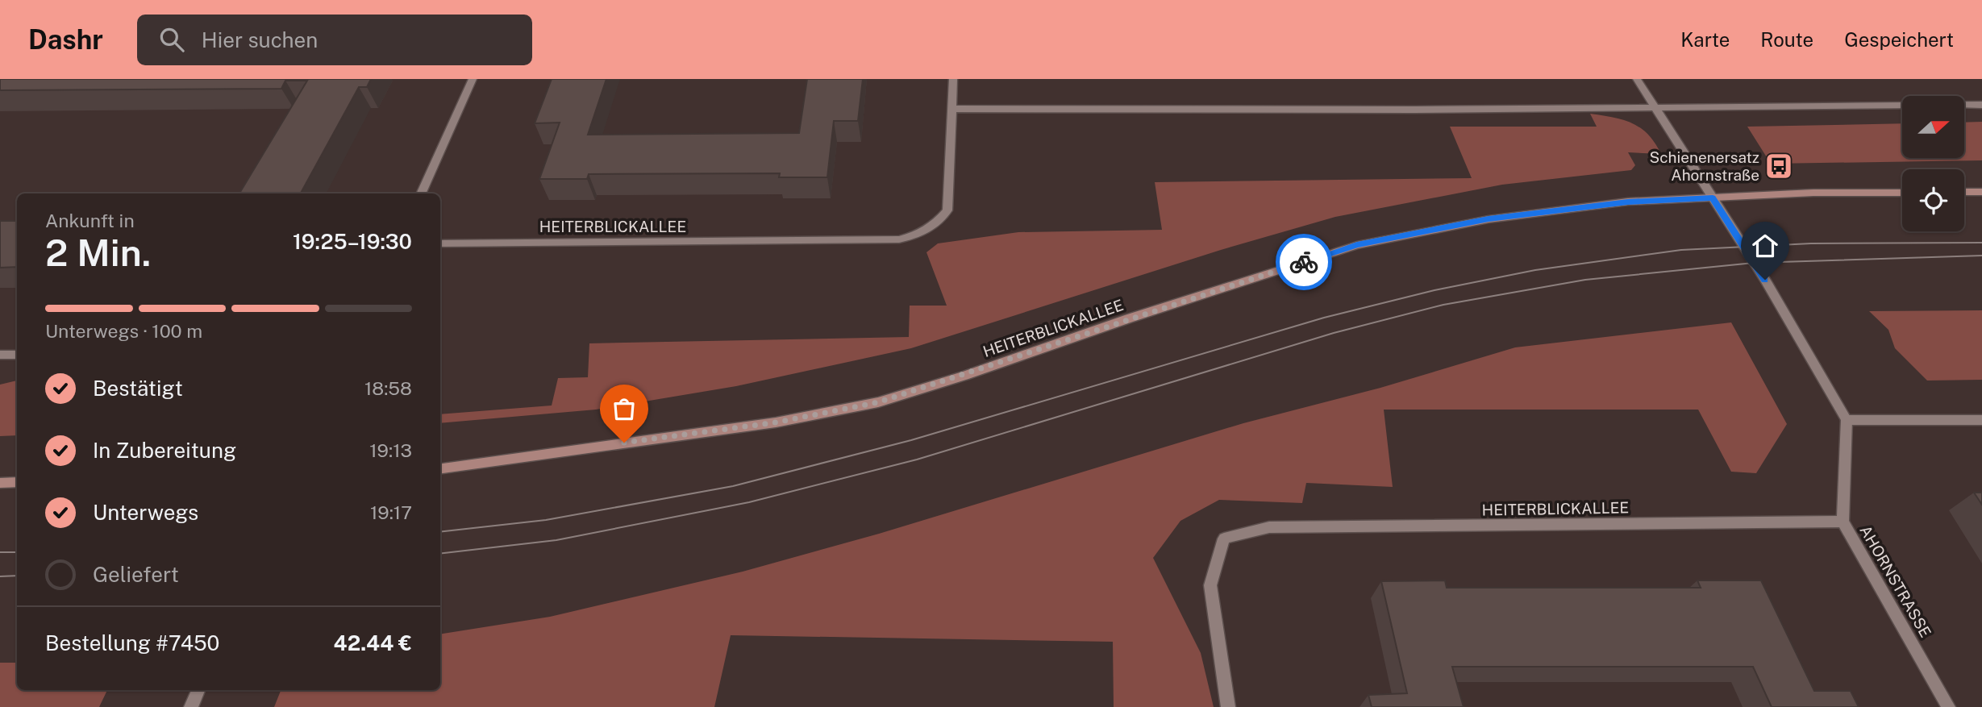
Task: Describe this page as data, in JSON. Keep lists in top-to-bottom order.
{
  "streets": {
    "main road": ["HEITERBLICKALLEE"],
    "street": ["AHORNSTRASSE"]
  },
  "crossings": [
    ["HEITERBLICKALLEE", "AHORNSTRASSE"]
  ],
  "places": {
    "bus stop": ["Schienenersatz Ahornstraße"]
  },
  "north": "right",
  "page": {
    "header": "Dashr",
    "search": "Hier suchen",
    "nav": ["Karte", "Route", "Gespeichert"],
    "heading": ["2 Min.", "Ankunft in", "19:25–19:30"],
    "panel": ["Bestellung #7450", "42.44 €"],
    "bar": "Unterwegs · 100 m",
    "list": [
      ["Bestätigt", "18:58"],
      ["In Zubereitung", "19:13"],
      ["Unterwegs", "19:17"],
      "Geliefert"
    ]
  }
}
